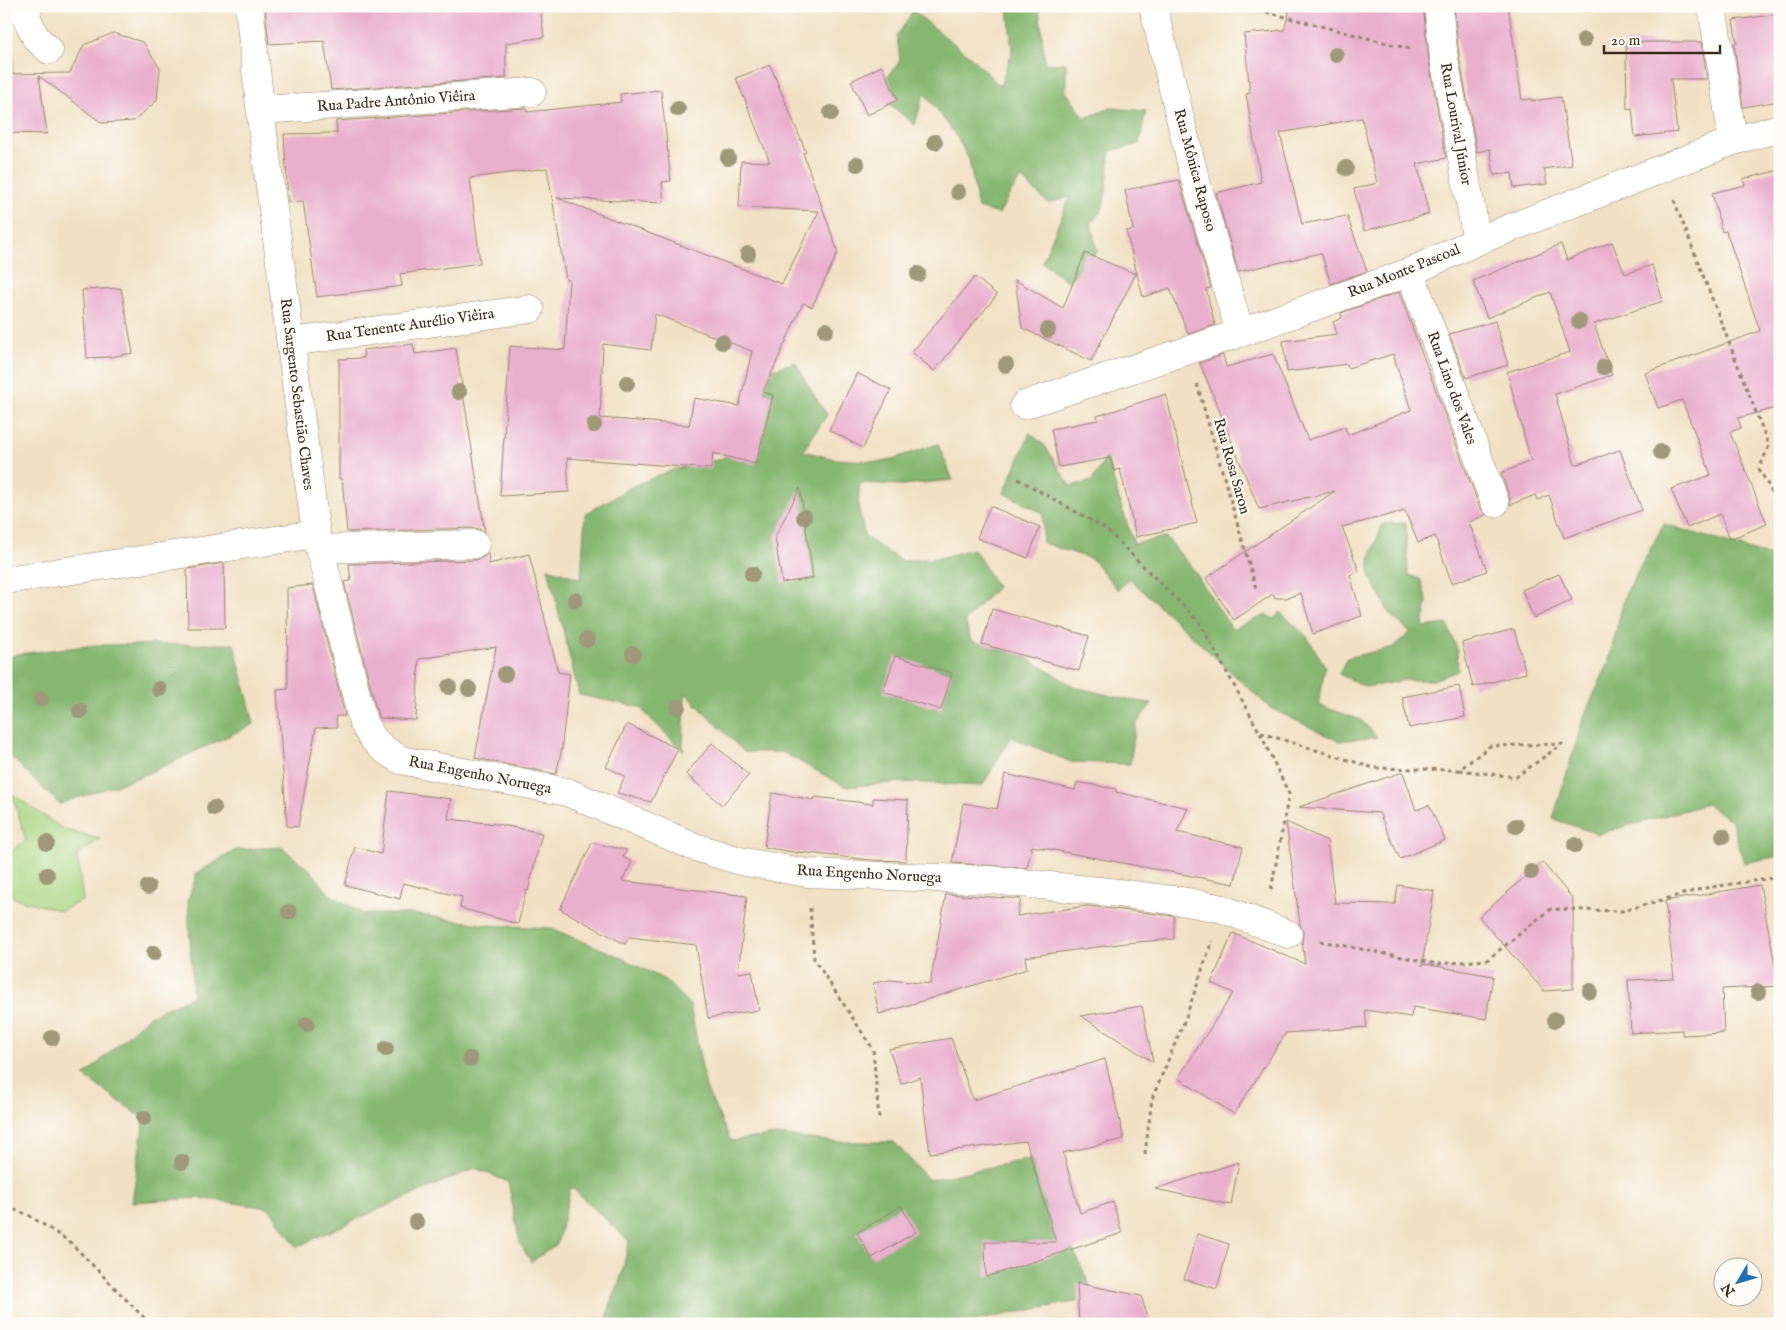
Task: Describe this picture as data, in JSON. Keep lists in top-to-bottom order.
{
  "streets": {
    "street": [
      "Rua Padre Antônio Viêira",
      "Rua Lourival Júnior",
      "Rua Mônica Raposo",
      "Rua Monte Pascoal",
      "Rua Tenente Aurélio Viêira",
      "Rua Lino dos Vales",
      "Rua Sargento Sebastião Chaves",
      "Rua Engenho Noruega"
    ],
    "path": ["Rua Rosa Saron"]
  },
  "crossings": [
    ["Rua Padre Antônio Viêira", "Rua Sargento Sebastião Chaves"],
    ["Rua Lourival Júnior", "Rua Monte Pascoal"],
    ["Rua Mônica Raposo", "Rua Monte Pascoal"],
    ["Rua Monte Pascoal", "Rua Lino dos Vales"],
    ["Rua Monte Pascoal", "Rua Rosa Saron"],
    ["Rua Tenente Aurélio Viêira", "Rua Sargento Sebastião Chaves"],
    ["Rua Sargento Sebastião Chaves", "Rua Engenho Noruega"]
  ],
  "scale_bar": "20 m",
  "north": "bottom left"
}
